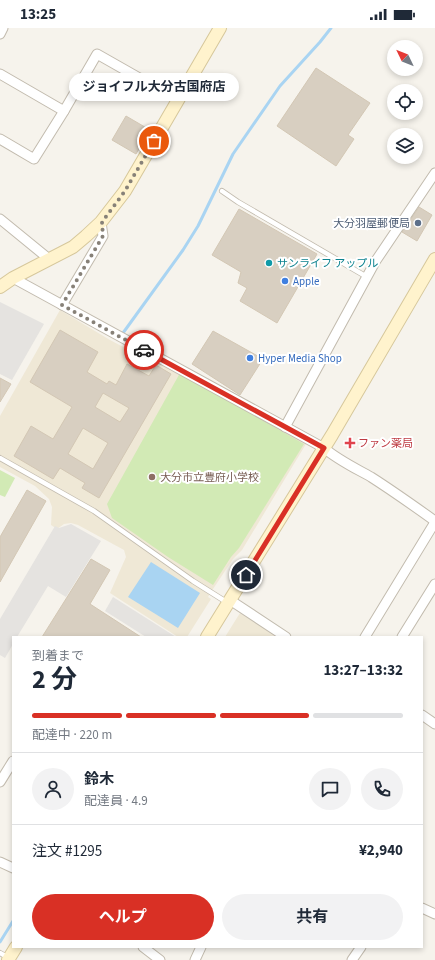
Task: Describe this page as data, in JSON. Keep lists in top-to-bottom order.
{
  "places": {
    "other": [
      "ジョイフル大分古国府店",
      "大分羽屋郵便局",
      "サンライフ アップル",
      "Apple",
      "Hyper Media Shop",
      "大分市立豊府小学校"
    ],
    "health": ["ファン薬局"]
  },
  "north": "top left",
  "page": {
    "status": "13:25",
    "bubble": "ジョイフル大分古国府店",
    "heading": ["2 分", "到着まで", "13:27–13:32"],
    "panel": [
      "鈴木",
      "配達員 · 4.9",
      "注文 #1295",
      "¥2,940"
    ],
    "bar": "配達中 · 220 m",
    "buttons": ["ヘルプ", "共有"]
  }
}
